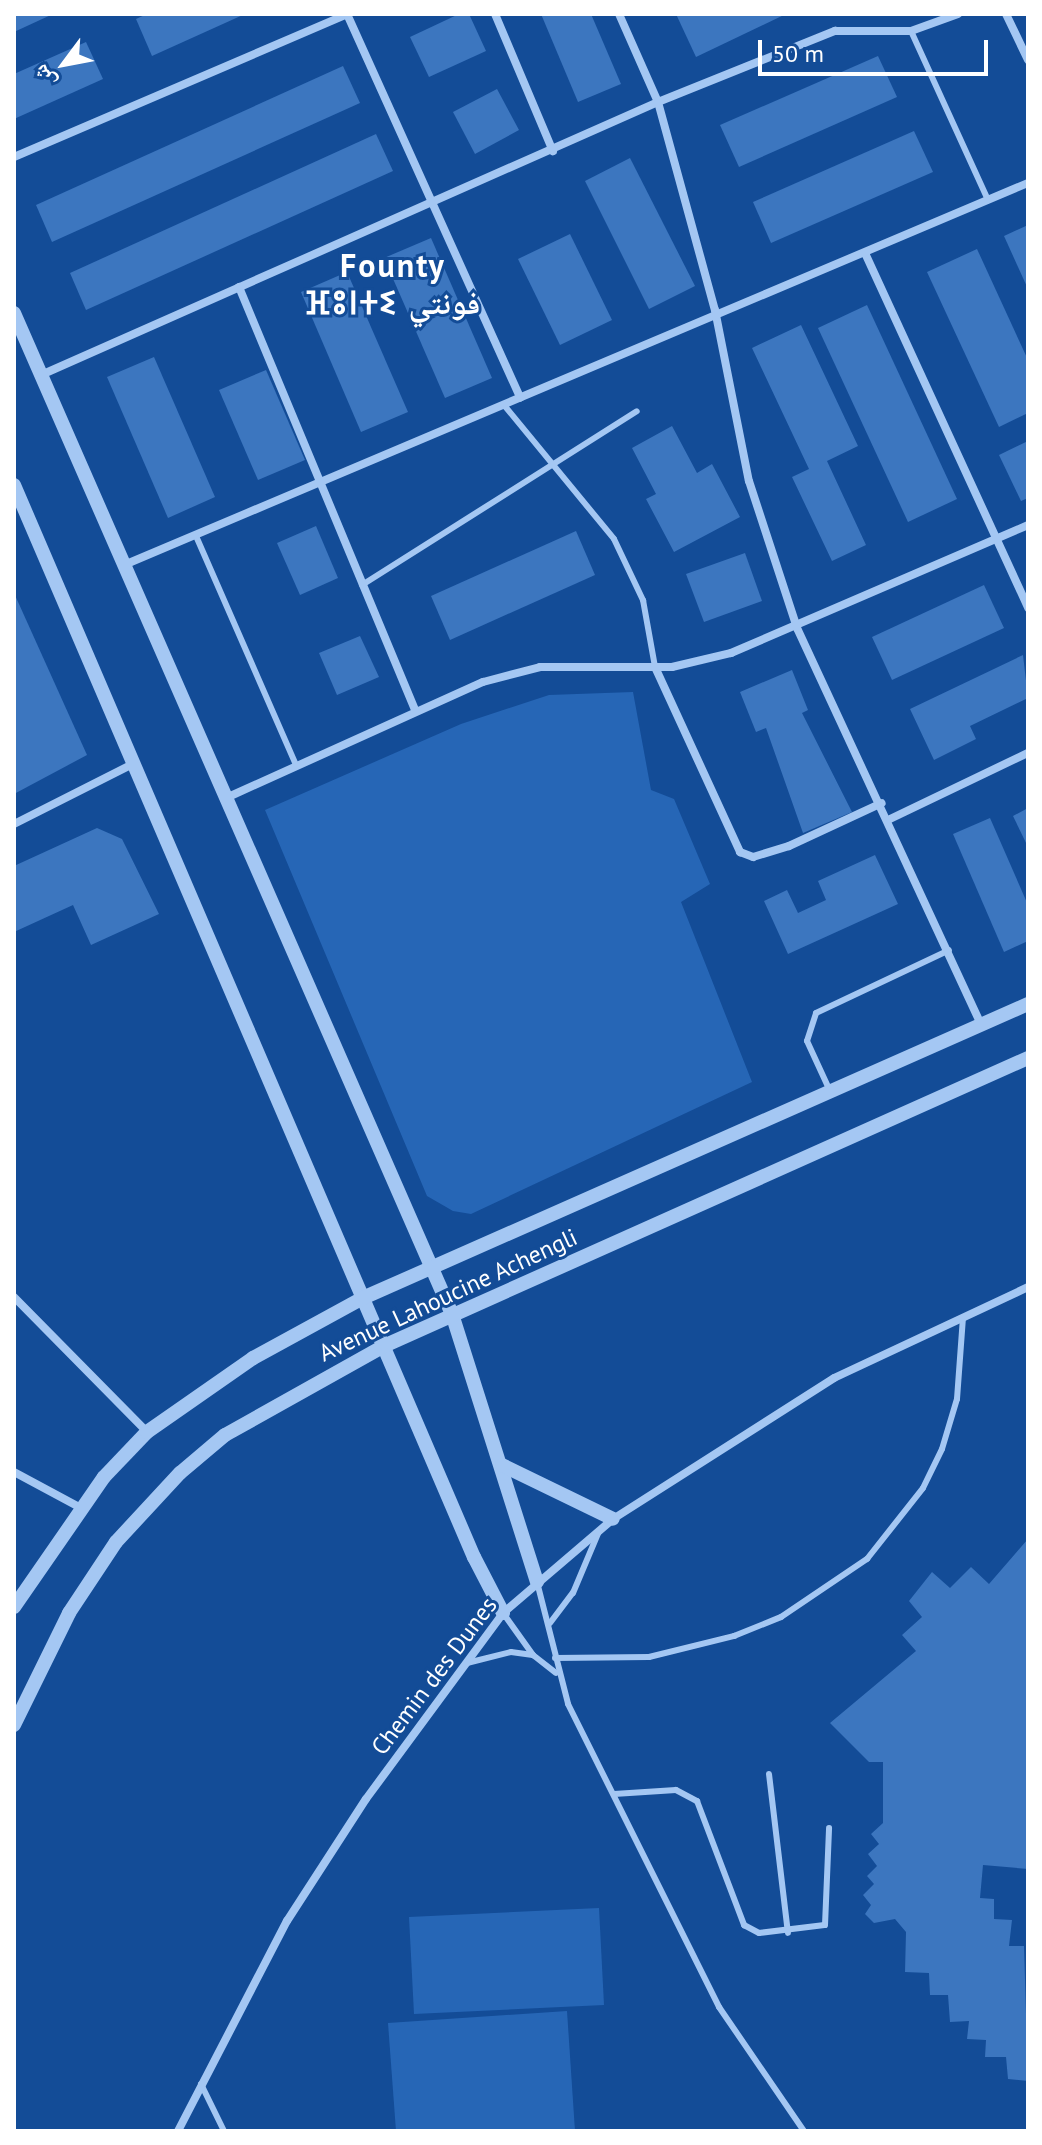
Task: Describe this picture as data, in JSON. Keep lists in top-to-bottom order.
{
  "streets": {
    "street": ["Avenue Lahoucine Achengli", "Chemin des Dunes"]
  },
  "districts": ["Founty ⴼⵓⵏⵜⵉ فونتي"],
  "scale_bar": "50 m",
  "north": "bottom left"
}
